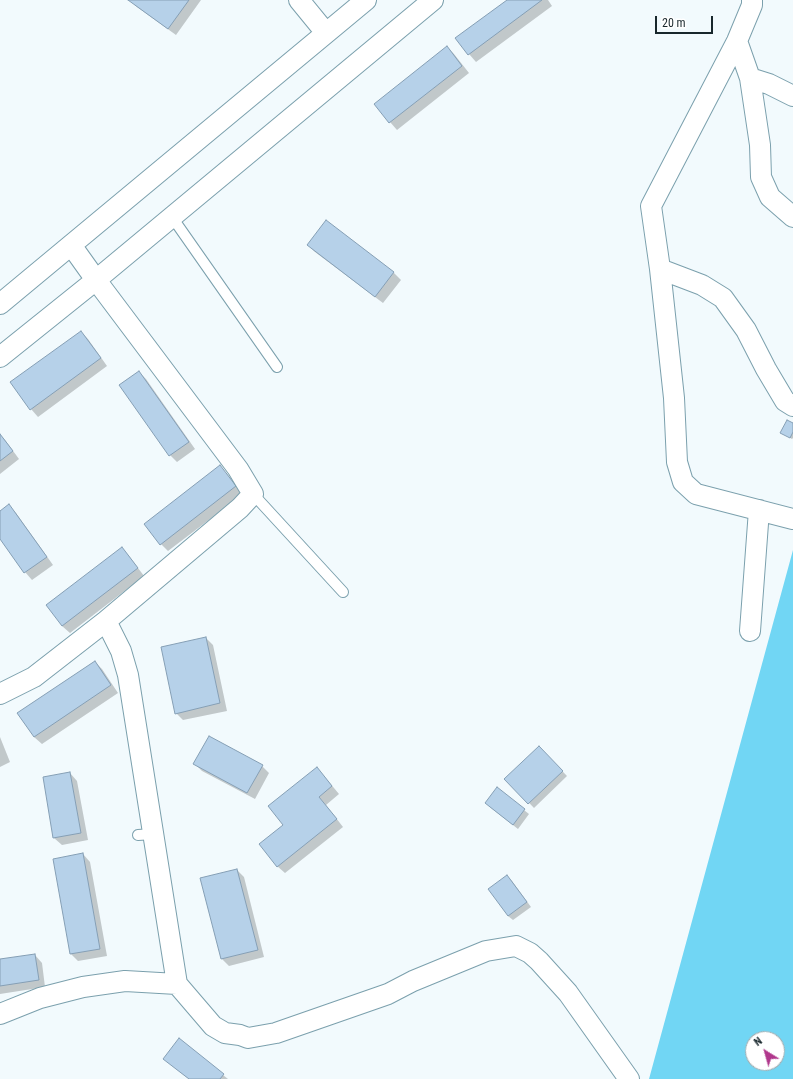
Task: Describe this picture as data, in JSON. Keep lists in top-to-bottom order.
{
  "scale_bar": "20 m",
  "north": "top left"
}
